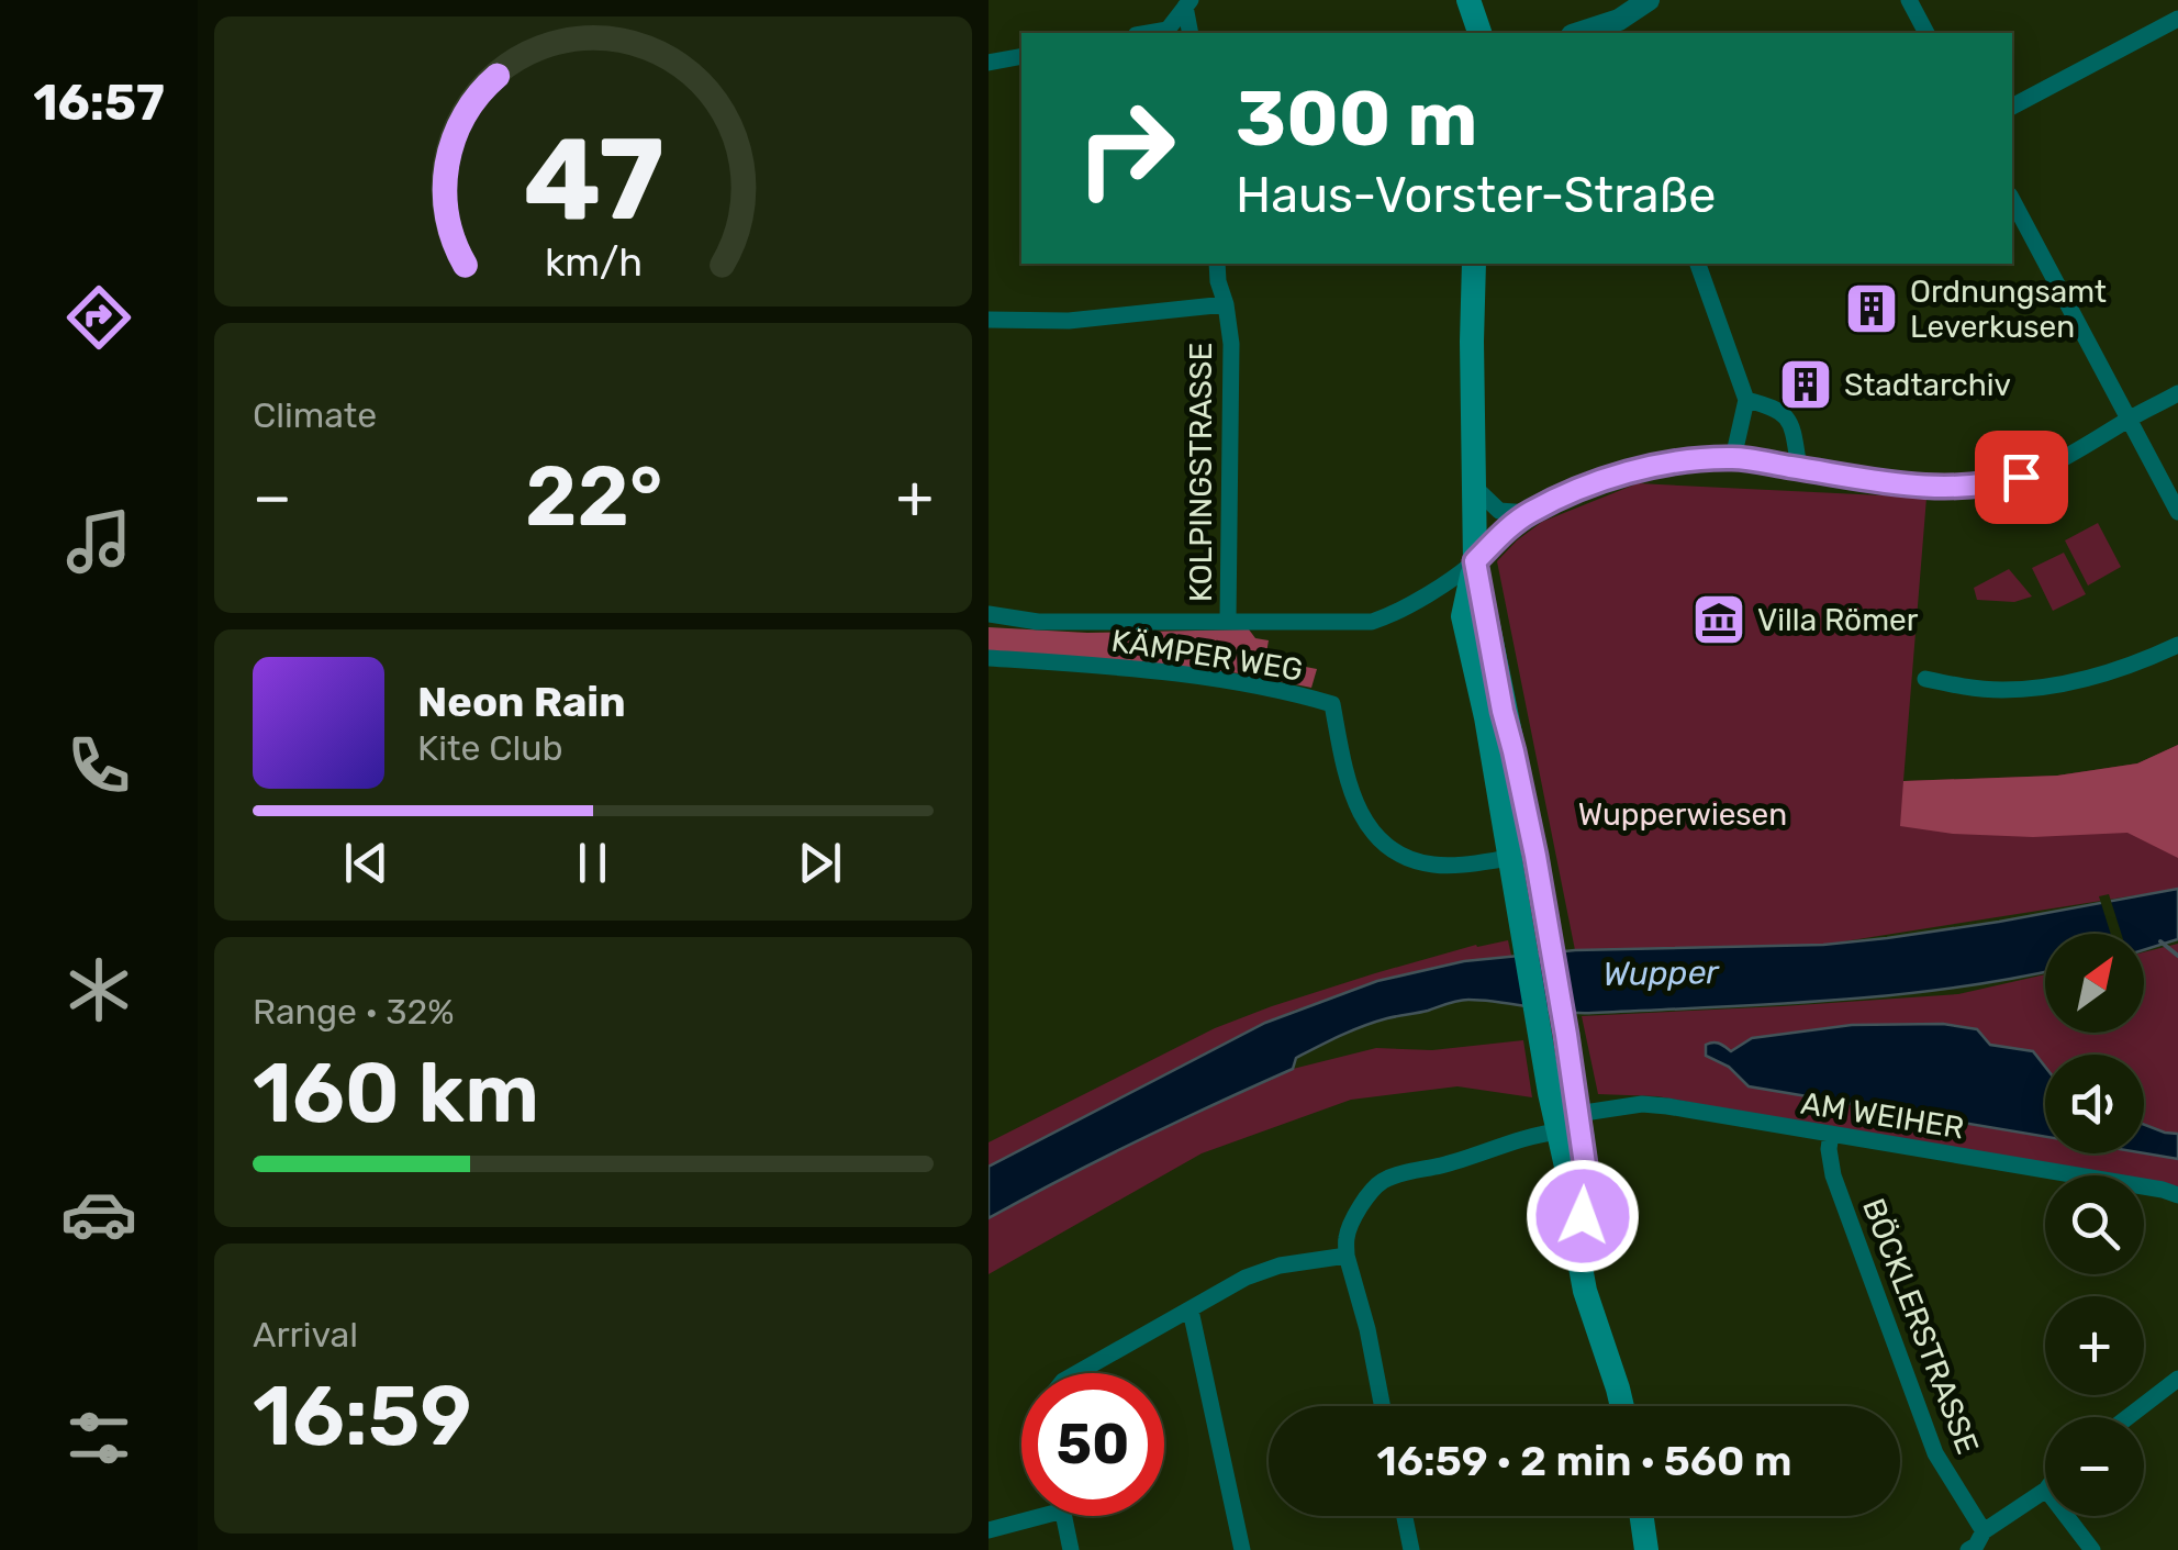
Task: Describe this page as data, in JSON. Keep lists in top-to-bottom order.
{
  "streets": {
    "street": [
      "KOLPINGSTRASSE",
      "KÄMPER WEG",
      "AM WEIHER",
      "BÖCKLERSTRASSE"
    ]
  },
  "crossings": [
    ["AM WEIHER", "BÖCKLERSTRASSE"]
  ],
  "water": ["Wupper"],
  "parks": ["Wupperwiesen"],
  "places": {
    "building": ["Ordnungsamt Leverkusen", "Stadtarchiv"],
    "museum": ["Villa Römer"]
  },
  "north": "top right",
  "page": {
    "tabs": "16:57",
    "turn": ["300 m", "Haus-Vorster-Straße"],
    "tile": [
      "Climate",
      ["Range · 32%", "160 km"],
      ["Arrival", "16:59"]
    ],
    "heat": ["−", "22°", "+"],
    "song": ["Neon Rain", "Kite Club"],
    "map_buttons": ["+", "−"],
    "limit": "50",
    "trip": "16:59 · 2 min · 560 m",
    "gauge": ["47", "km/h"]
  }
}
